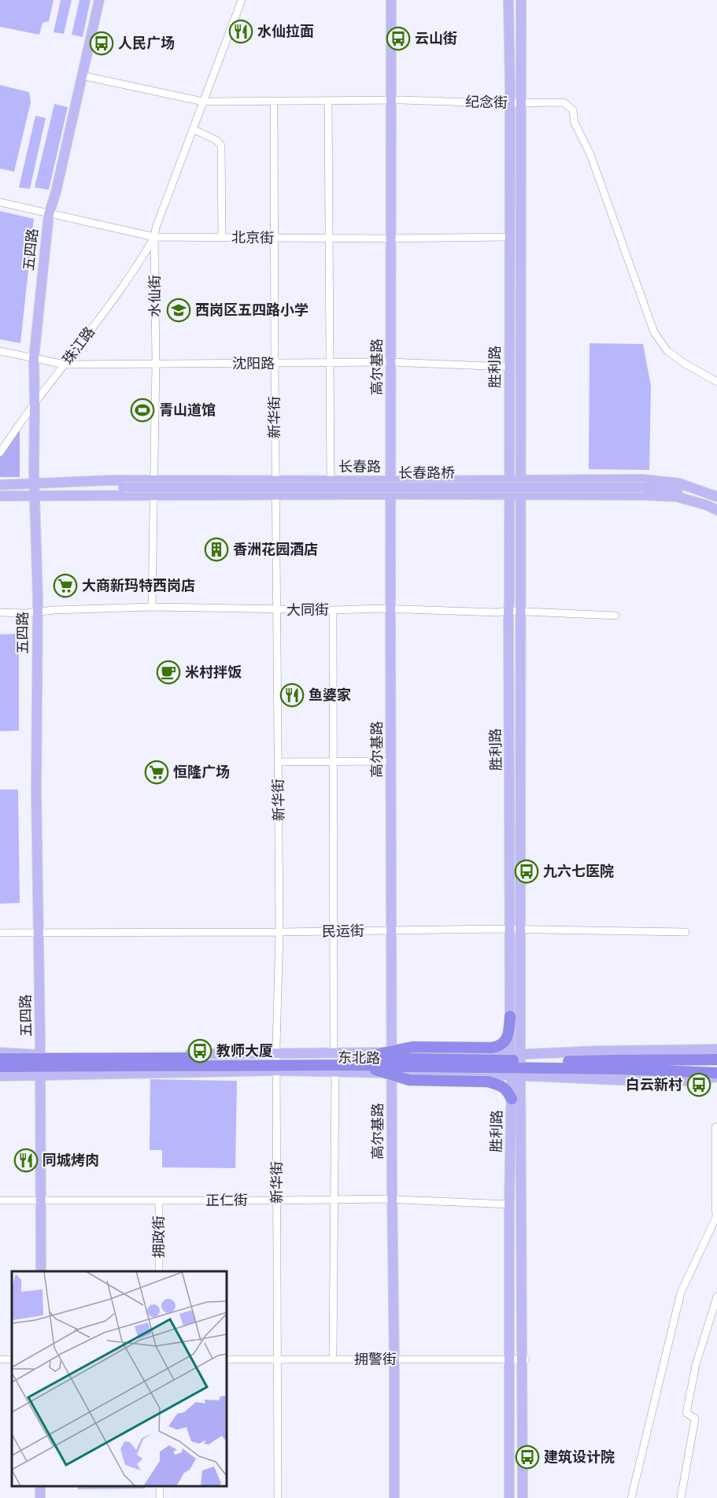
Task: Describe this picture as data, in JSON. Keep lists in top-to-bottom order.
{
  "streets": {
    "highway": ["东北路"],
    "main road": [
      "五四路",
      "高尔基路",
      "胜利路",
      "长春路",
      "长春路桥"
    ],
    "street": [
      "纪念街",
      "北京街",
      "水仙街",
      "珠江路",
      "沈阳路",
      "新华街",
      "大同街",
      "民运街",
      "正仁街",
      "拥政街",
      "拥警街"
    ]
  },
  "crossings": [
    ["纪念街", "五四路"],
    ["纪念街", "水仙街"],
    ["纪念街", "高尔基路"],
    ["纪念街", "胜利路"],
    ["纪念街", "新华街"],
    ["北京街", "五四路"],
    ["北京街", "水仙街"],
    ["北京街", "珠江路"],
    ["北京街", "高尔基路"],
    ["北京街", "胜利路"],
    ["北京街", "新华街"],
    ["五四路", "珠江路"],
    ["五四路", "沈阳路"],
    ["五四路", "长春路"],
    ["五四路", "大同街"],
    ["五四路", "民运街"],
    ["五四路", "东北路"],
    ["五四路", "正仁街"],
    ["水仙街", "珠江路"],
    ["水仙街", "沈阳路"],
    ["水仙街", "长春路"],
    ["水仙街", "大同街"],
    ["珠江路", "沈阳路"],
    ["沈阳路", "高尔基路"],
    ["沈阳路", "胜利路"],
    ["沈阳路", "新华街"],
    ["高尔基路", "长春路"],
    ["高尔基路", "大同街"],
    ["高尔基路", "民运街"],
    ["高尔基路", "东北路"],
    ["高尔基路", "正仁街"],
    ["高尔基路", "拥警街"],
    ["胜利路", "长春路"],
    ["胜利路", "大同街"],
    ["胜利路", "民运街"],
    ["胜利路", "东北路"],
    ["胜利路", "正仁街"],
    ["胜利路", "拥警街"],
    ["新华街", "长春路"],
    ["新华街", "大同街"],
    ["新华街", "民运街"],
    ["新华街", "东北路"],
    ["新华街", "正仁街"],
    ["新华街", "拥警街"],
    ["正仁街", "拥政街"]
  ],
  "places": {
    "restaurant": ["水仙拉面", "鱼婆家", "同城烤肉"],
    "bus stop": [
      "云山街",
      "人民广场",
      "九六七医院",
      "教师大厦",
      "白云新村",
      "建筑设计院"
    ],
    "school or university": ["西岗区五四路小学"],
    "sports": ["青山道馆"],
    "building": ["香洲花园酒店"],
    "supermarket": ["大商新玛特西岗店", "恒隆广场"],
    "cafe": ["米村拌饭"]
  }
}
